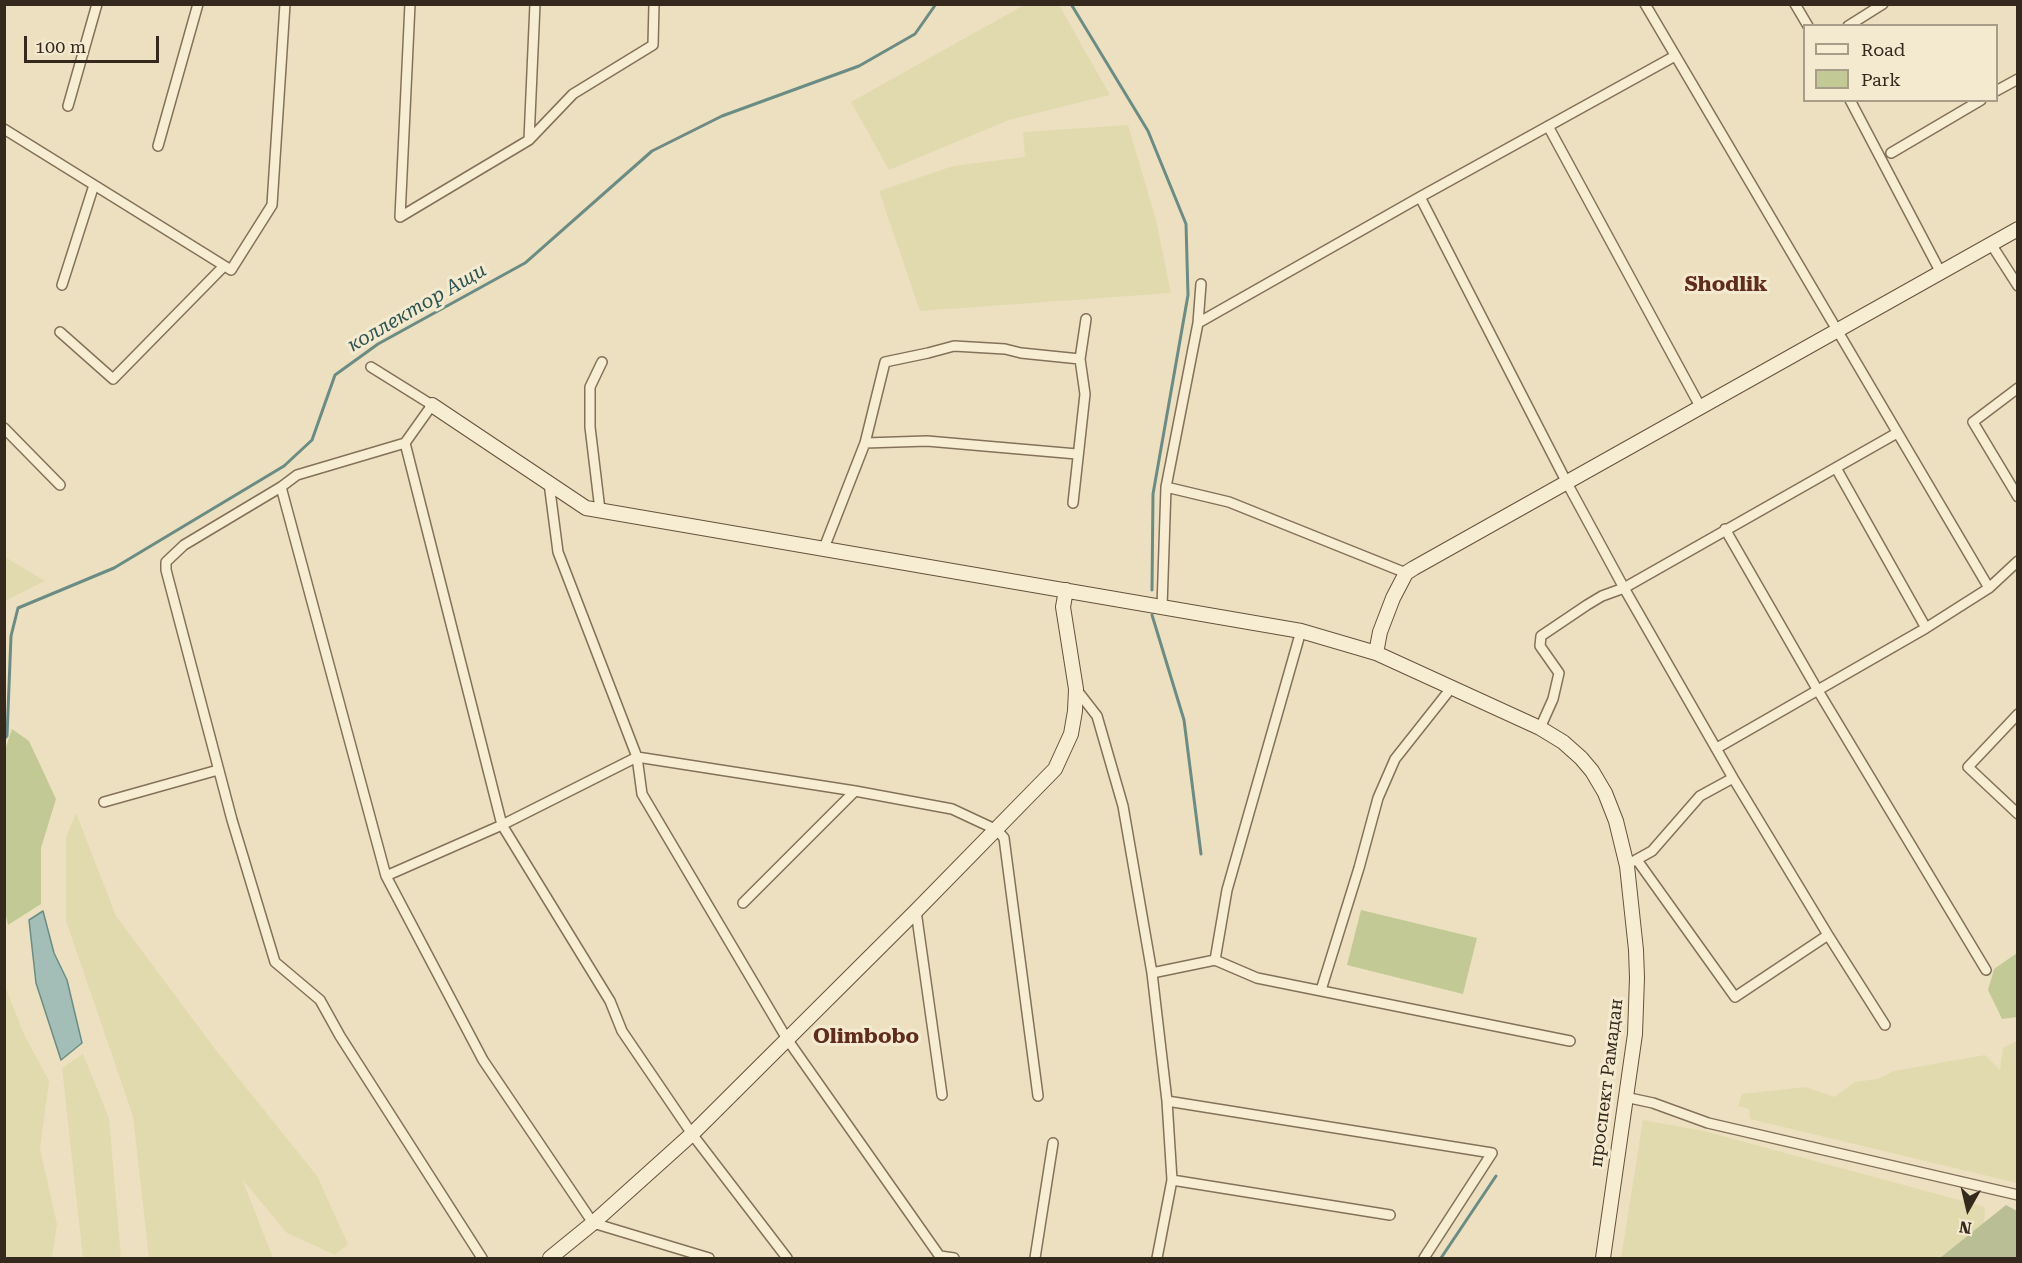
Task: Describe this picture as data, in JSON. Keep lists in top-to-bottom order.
{
  "streets": {
    "main road": ["проспект Рамадан"]
  },
  "districts": ["Shodlik", "Olimbobo"],
  "water": ["коллектор Ащи"],
  "legend": ["Road", "Park"],
  "scale_bar": "100 m",
  "north": "bottom"
}
